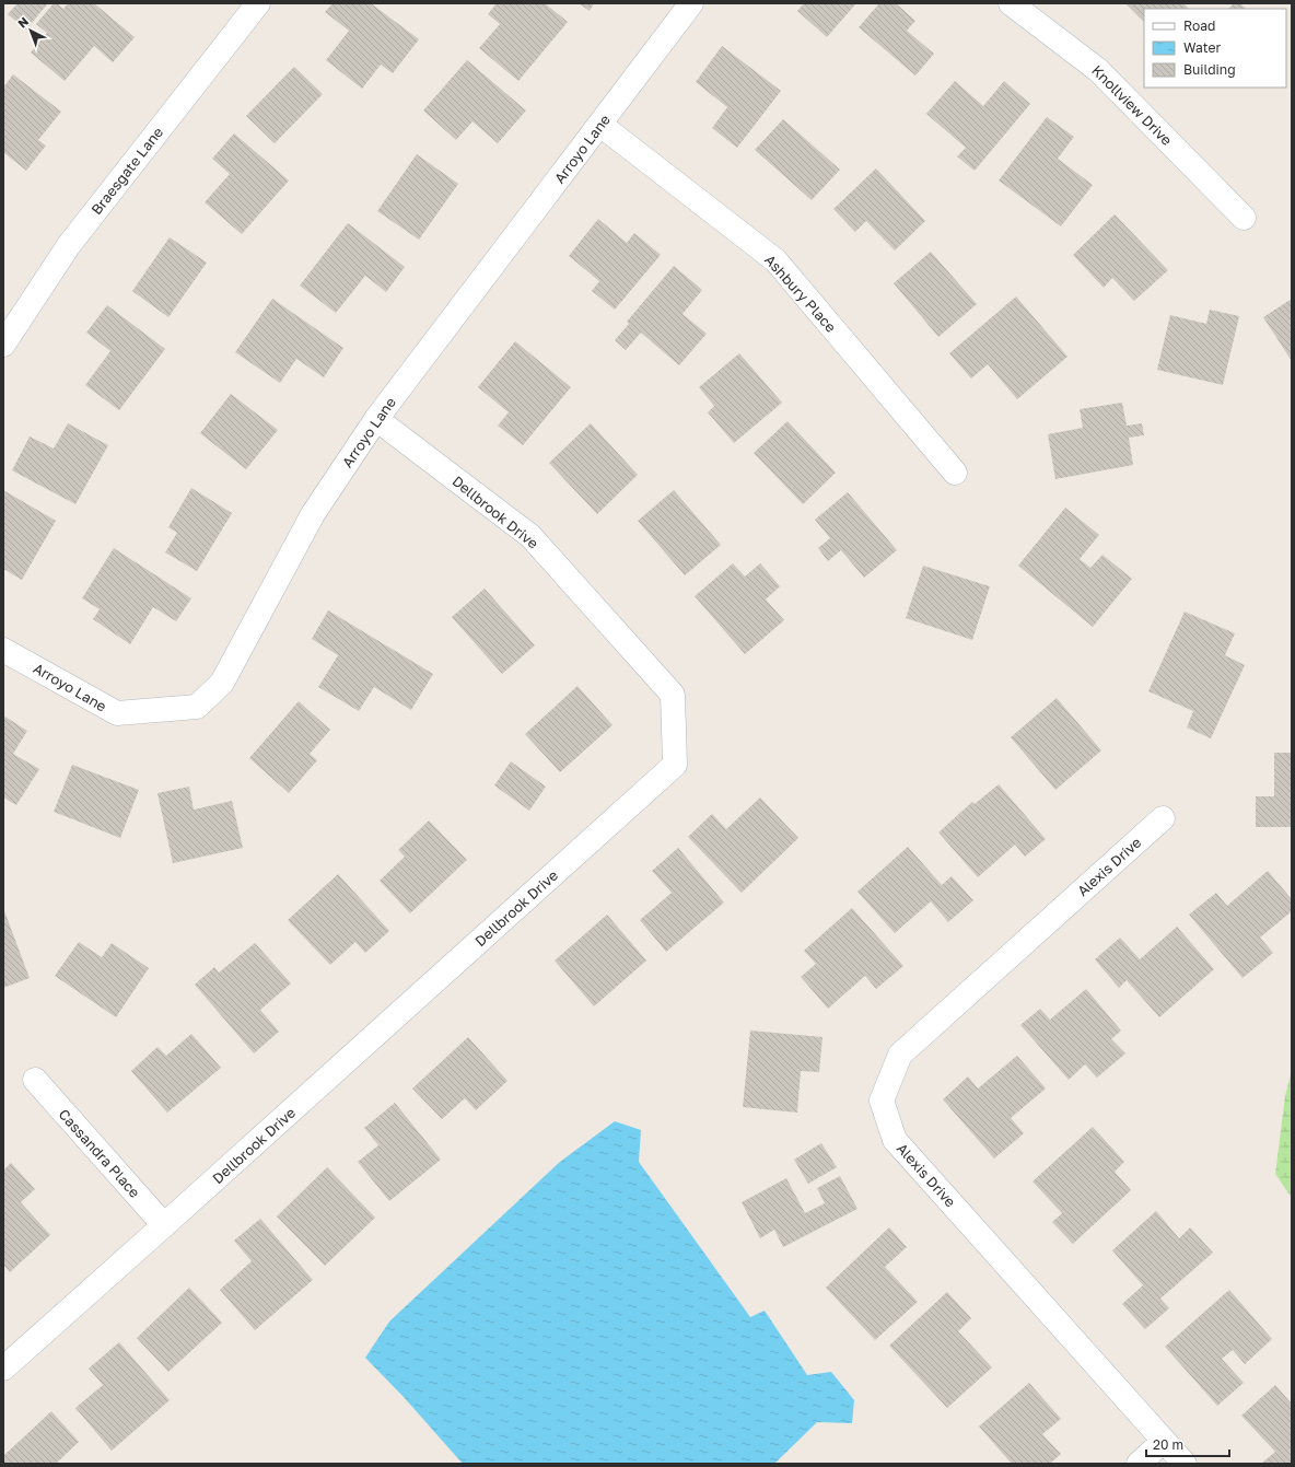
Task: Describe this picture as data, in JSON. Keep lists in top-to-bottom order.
{
  "streets": {
    "street": [
      "Knollview Drive",
      "Arroyo Lane",
      "Braesgate Lane",
      "Ashbury Place",
      "Dellbrook Drive",
      "Alexis Drive",
      "Cassandra Place"
    ]
  },
  "crossings": [
    ["Arroyo Lane", "Ashbury Place"],
    ["Arroyo Lane", "Dellbrook Drive"],
    ["Dellbrook Drive", "Cassandra Place"]
  ],
  "legend": ["Road", "Water", "Building"],
  "scale_bar": "20 m",
  "north": "top left"
}
